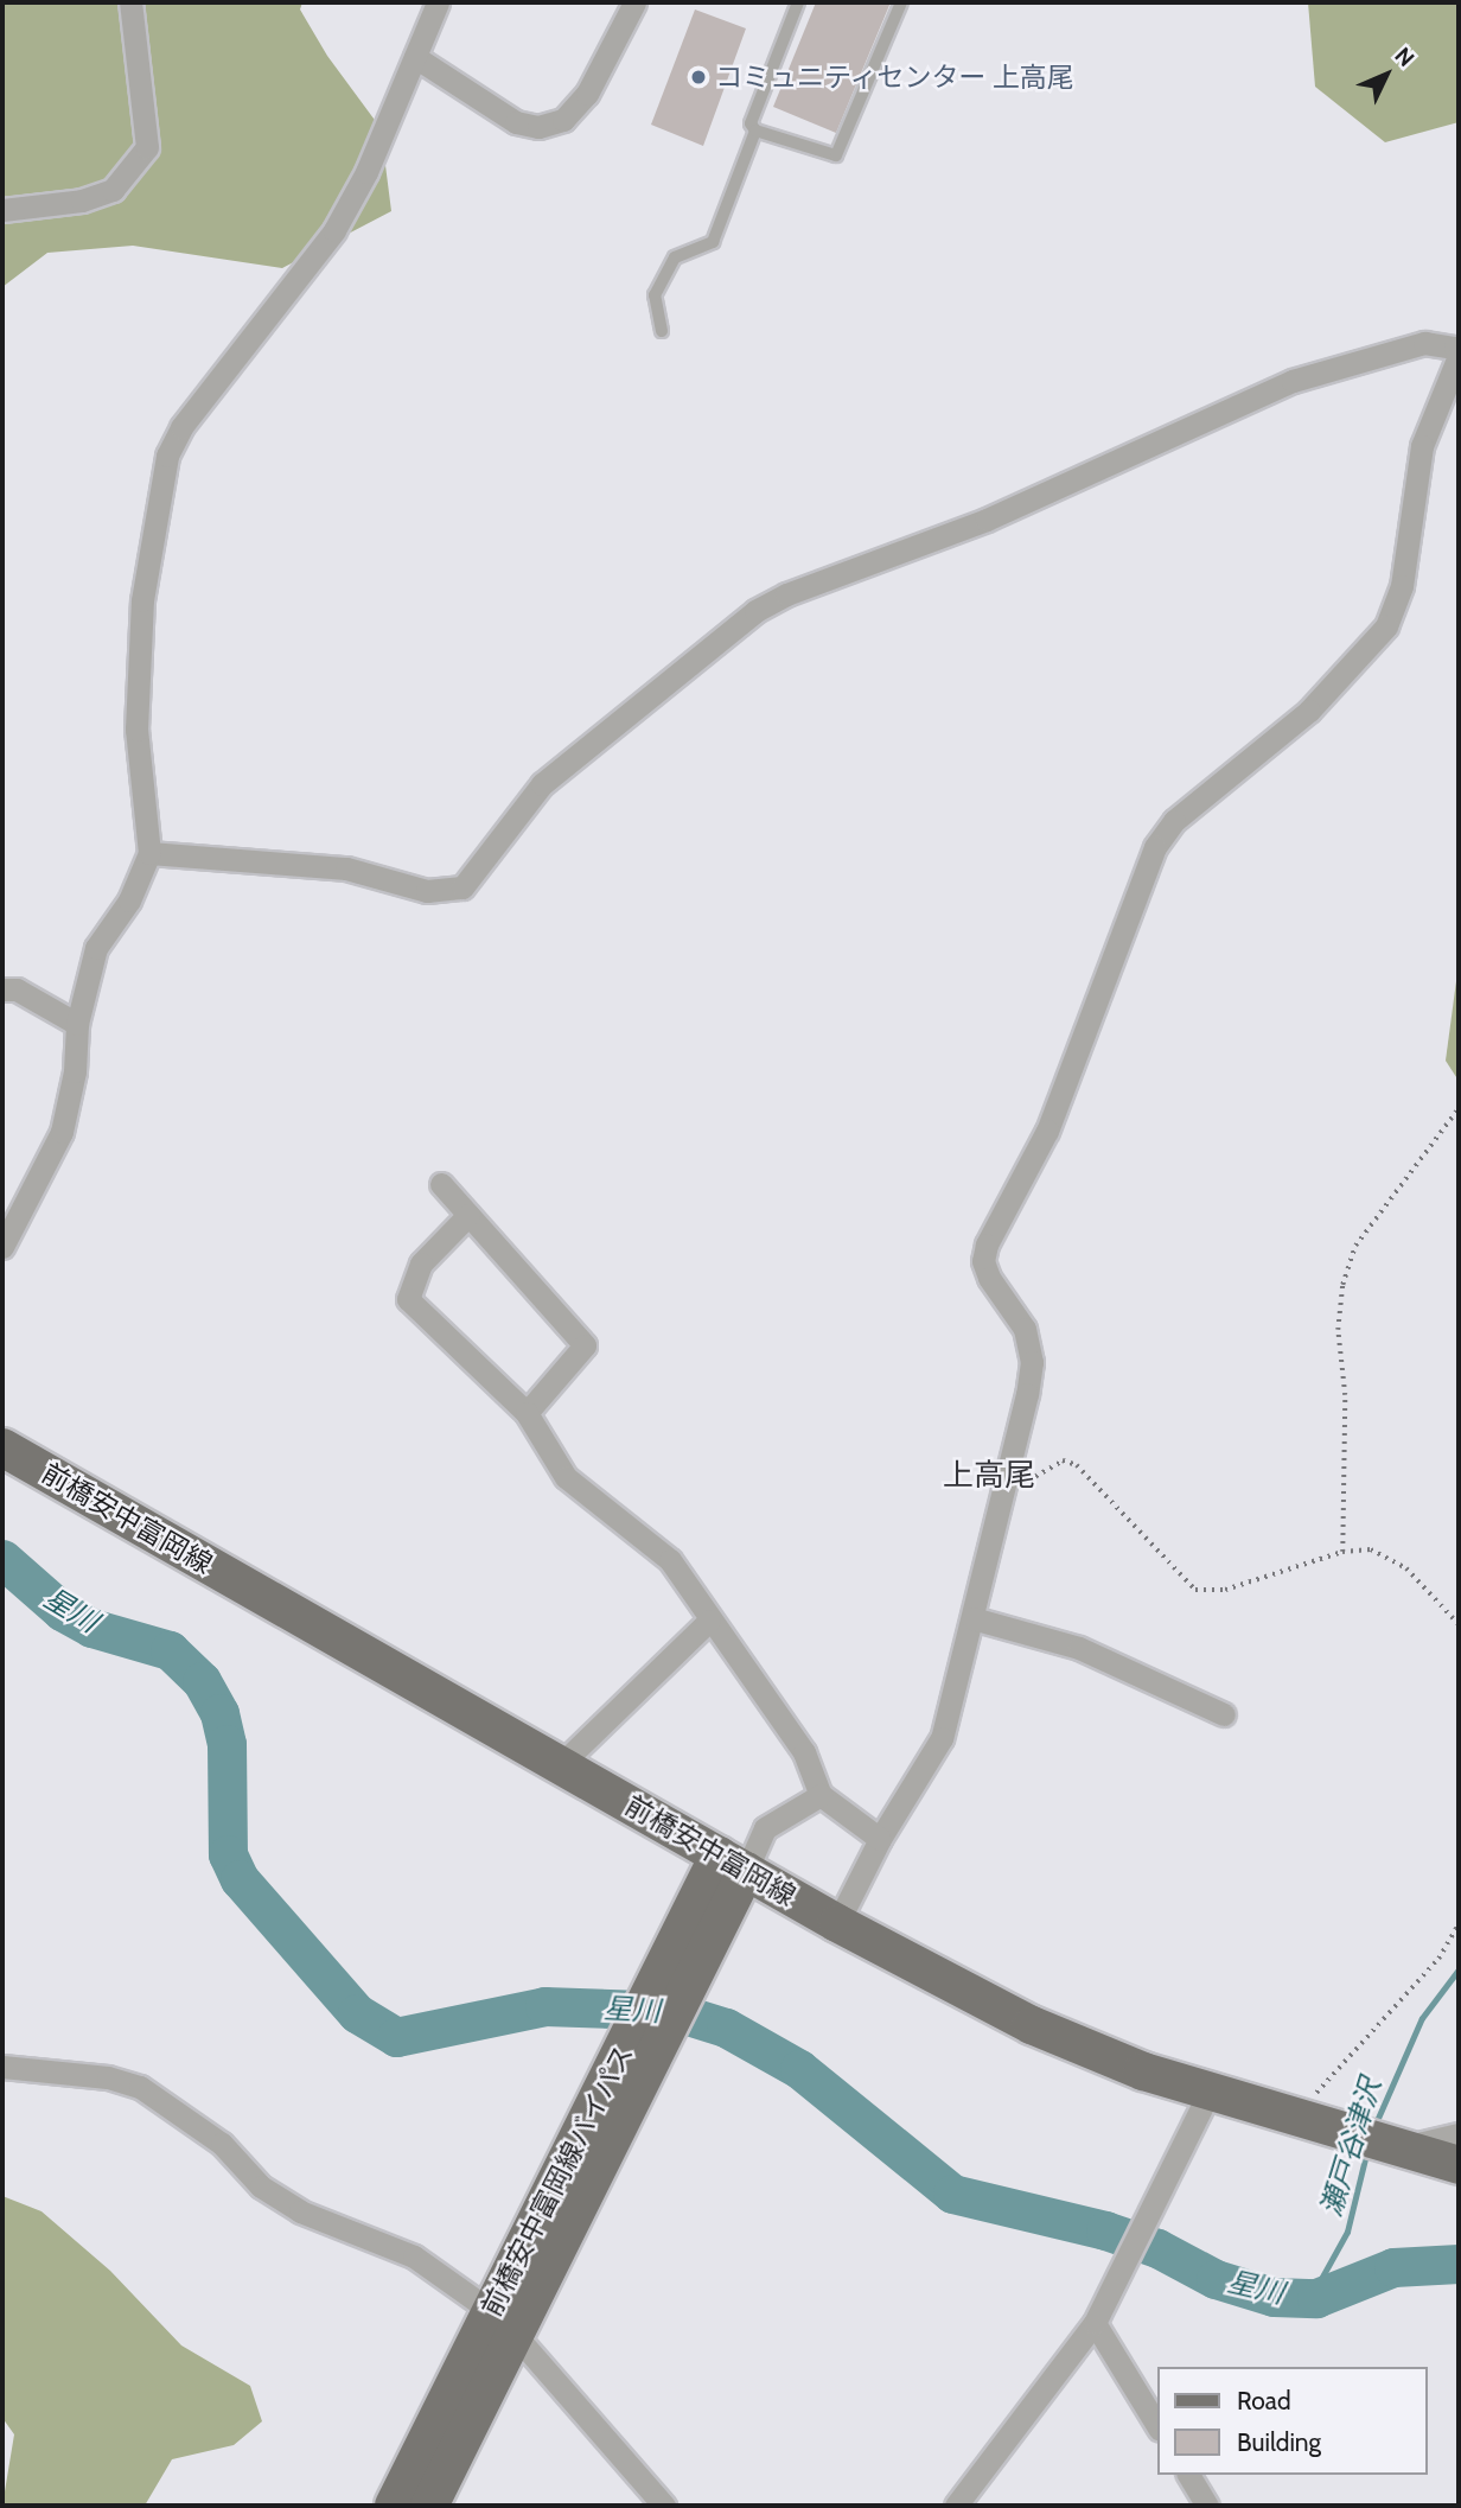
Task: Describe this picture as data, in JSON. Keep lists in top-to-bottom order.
{
  "streets": {
    "main road": ["前橋安中富岡線", "前橋安中富岡線バイパス"]
  },
  "crossings": [
    ["前橋安中富岡線", "前橋安中富岡線バイパス"]
  ],
  "districts": ["上高尾"],
  "water": ["星川", "瀬戸谷津沢"],
  "places": ["コミュニティセンター 上高尾"],
  "legend": ["Road", "Building"],
  "north": "top right"
}
